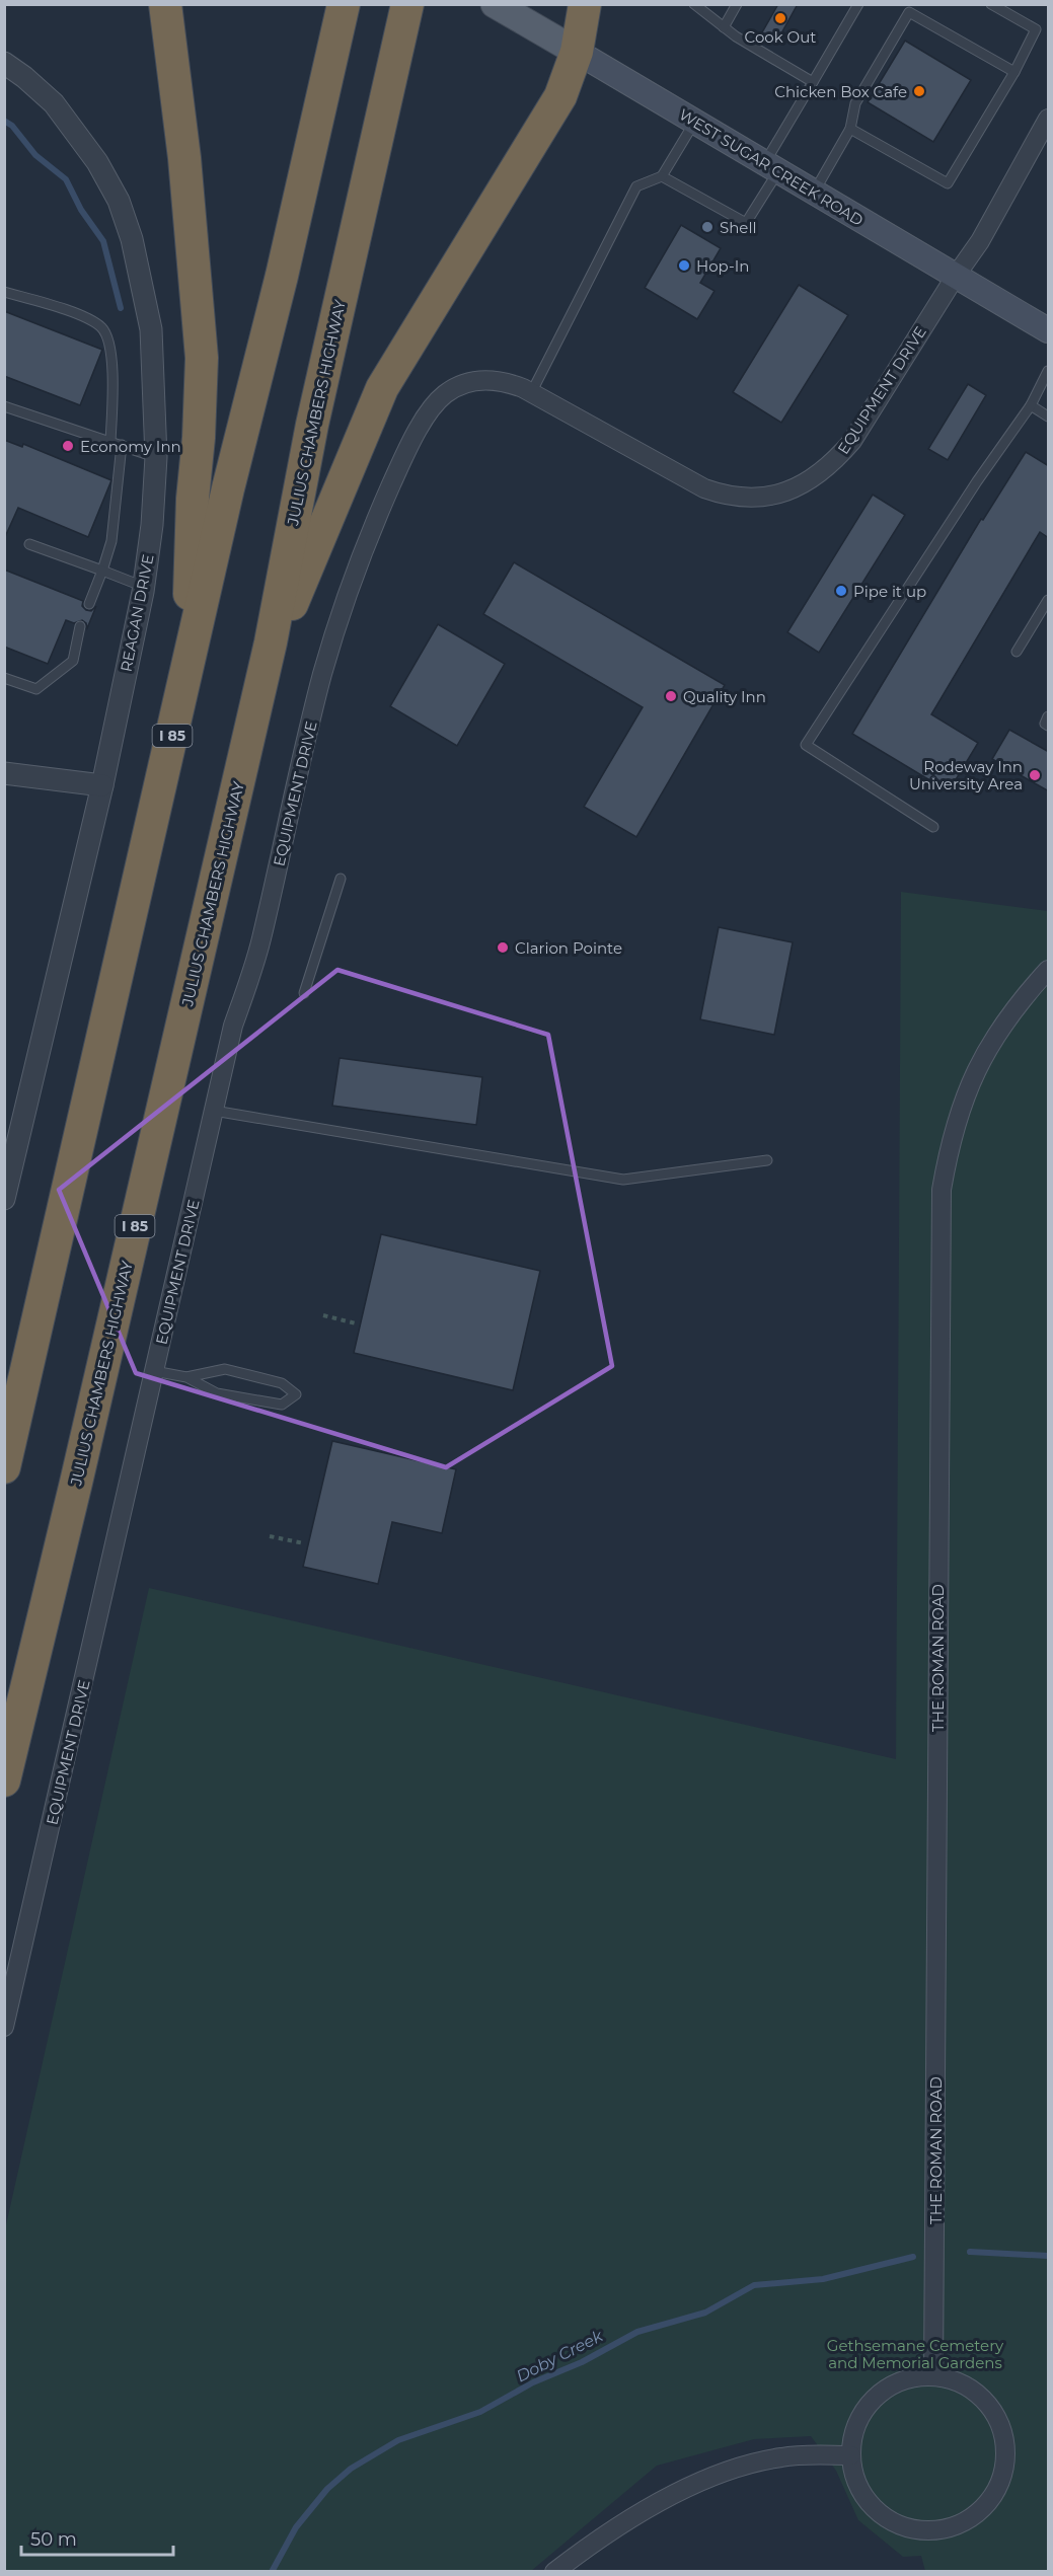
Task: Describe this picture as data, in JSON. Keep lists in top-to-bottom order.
{
  "streets": {
    "highway": ["JULIUS CHAMBERS HIGHWAY", "I 85"],
    "main road": ["WEST SUGAR CREEK ROAD"],
    "street": ["EQUIPMENT DRIVE", "REAGAN DRIVE", "THE ROMAN ROAD"]
  },
  "crossings": [
    ["WEST SUGAR CREEK ROAD", "EQUIPMENT DRIVE"]
  ],
  "water": ["Doby Creek"],
  "parks": ["Gethsemane Cemetery and Memorial Gardens"],
  "places": [
    "Cook Out",
    "Chicken Box Cafe",
    "Shell",
    "Hop-In",
    "Economy Inn",
    "Pipe it up",
    "Quality Inn",
    "Rodeway Inn University Area",
    "Clarion Pointe"
  ],
  "scale_bar": "50 m"
}
